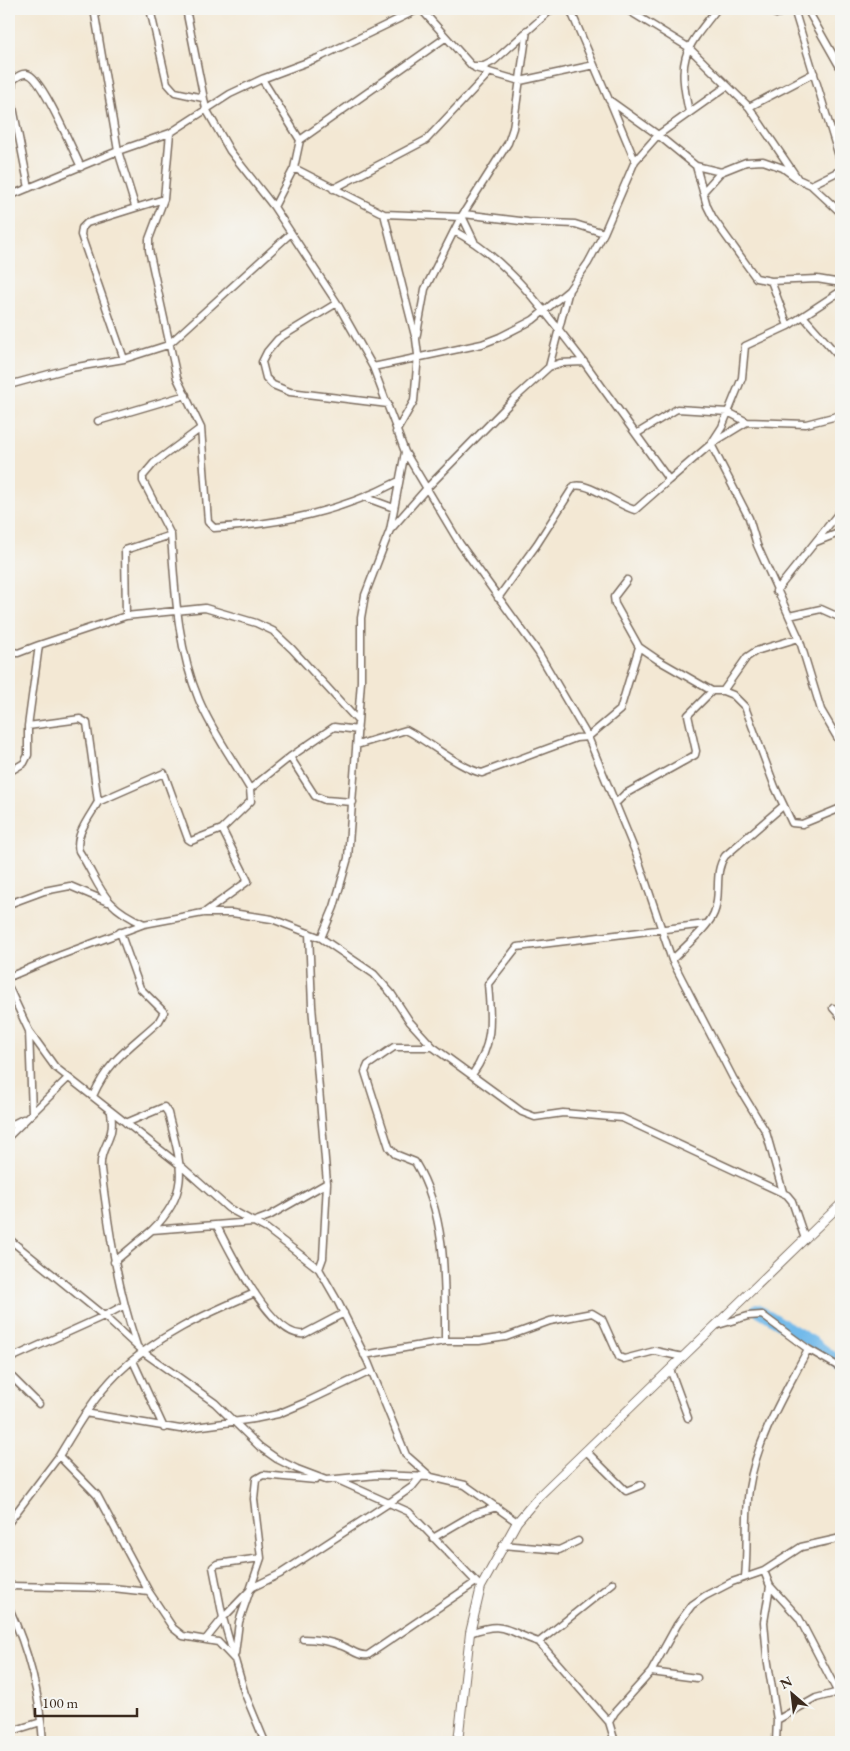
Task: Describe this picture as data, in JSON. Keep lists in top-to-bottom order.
{
  "scale_bar": "100 m",
  "north": "top left"
}
